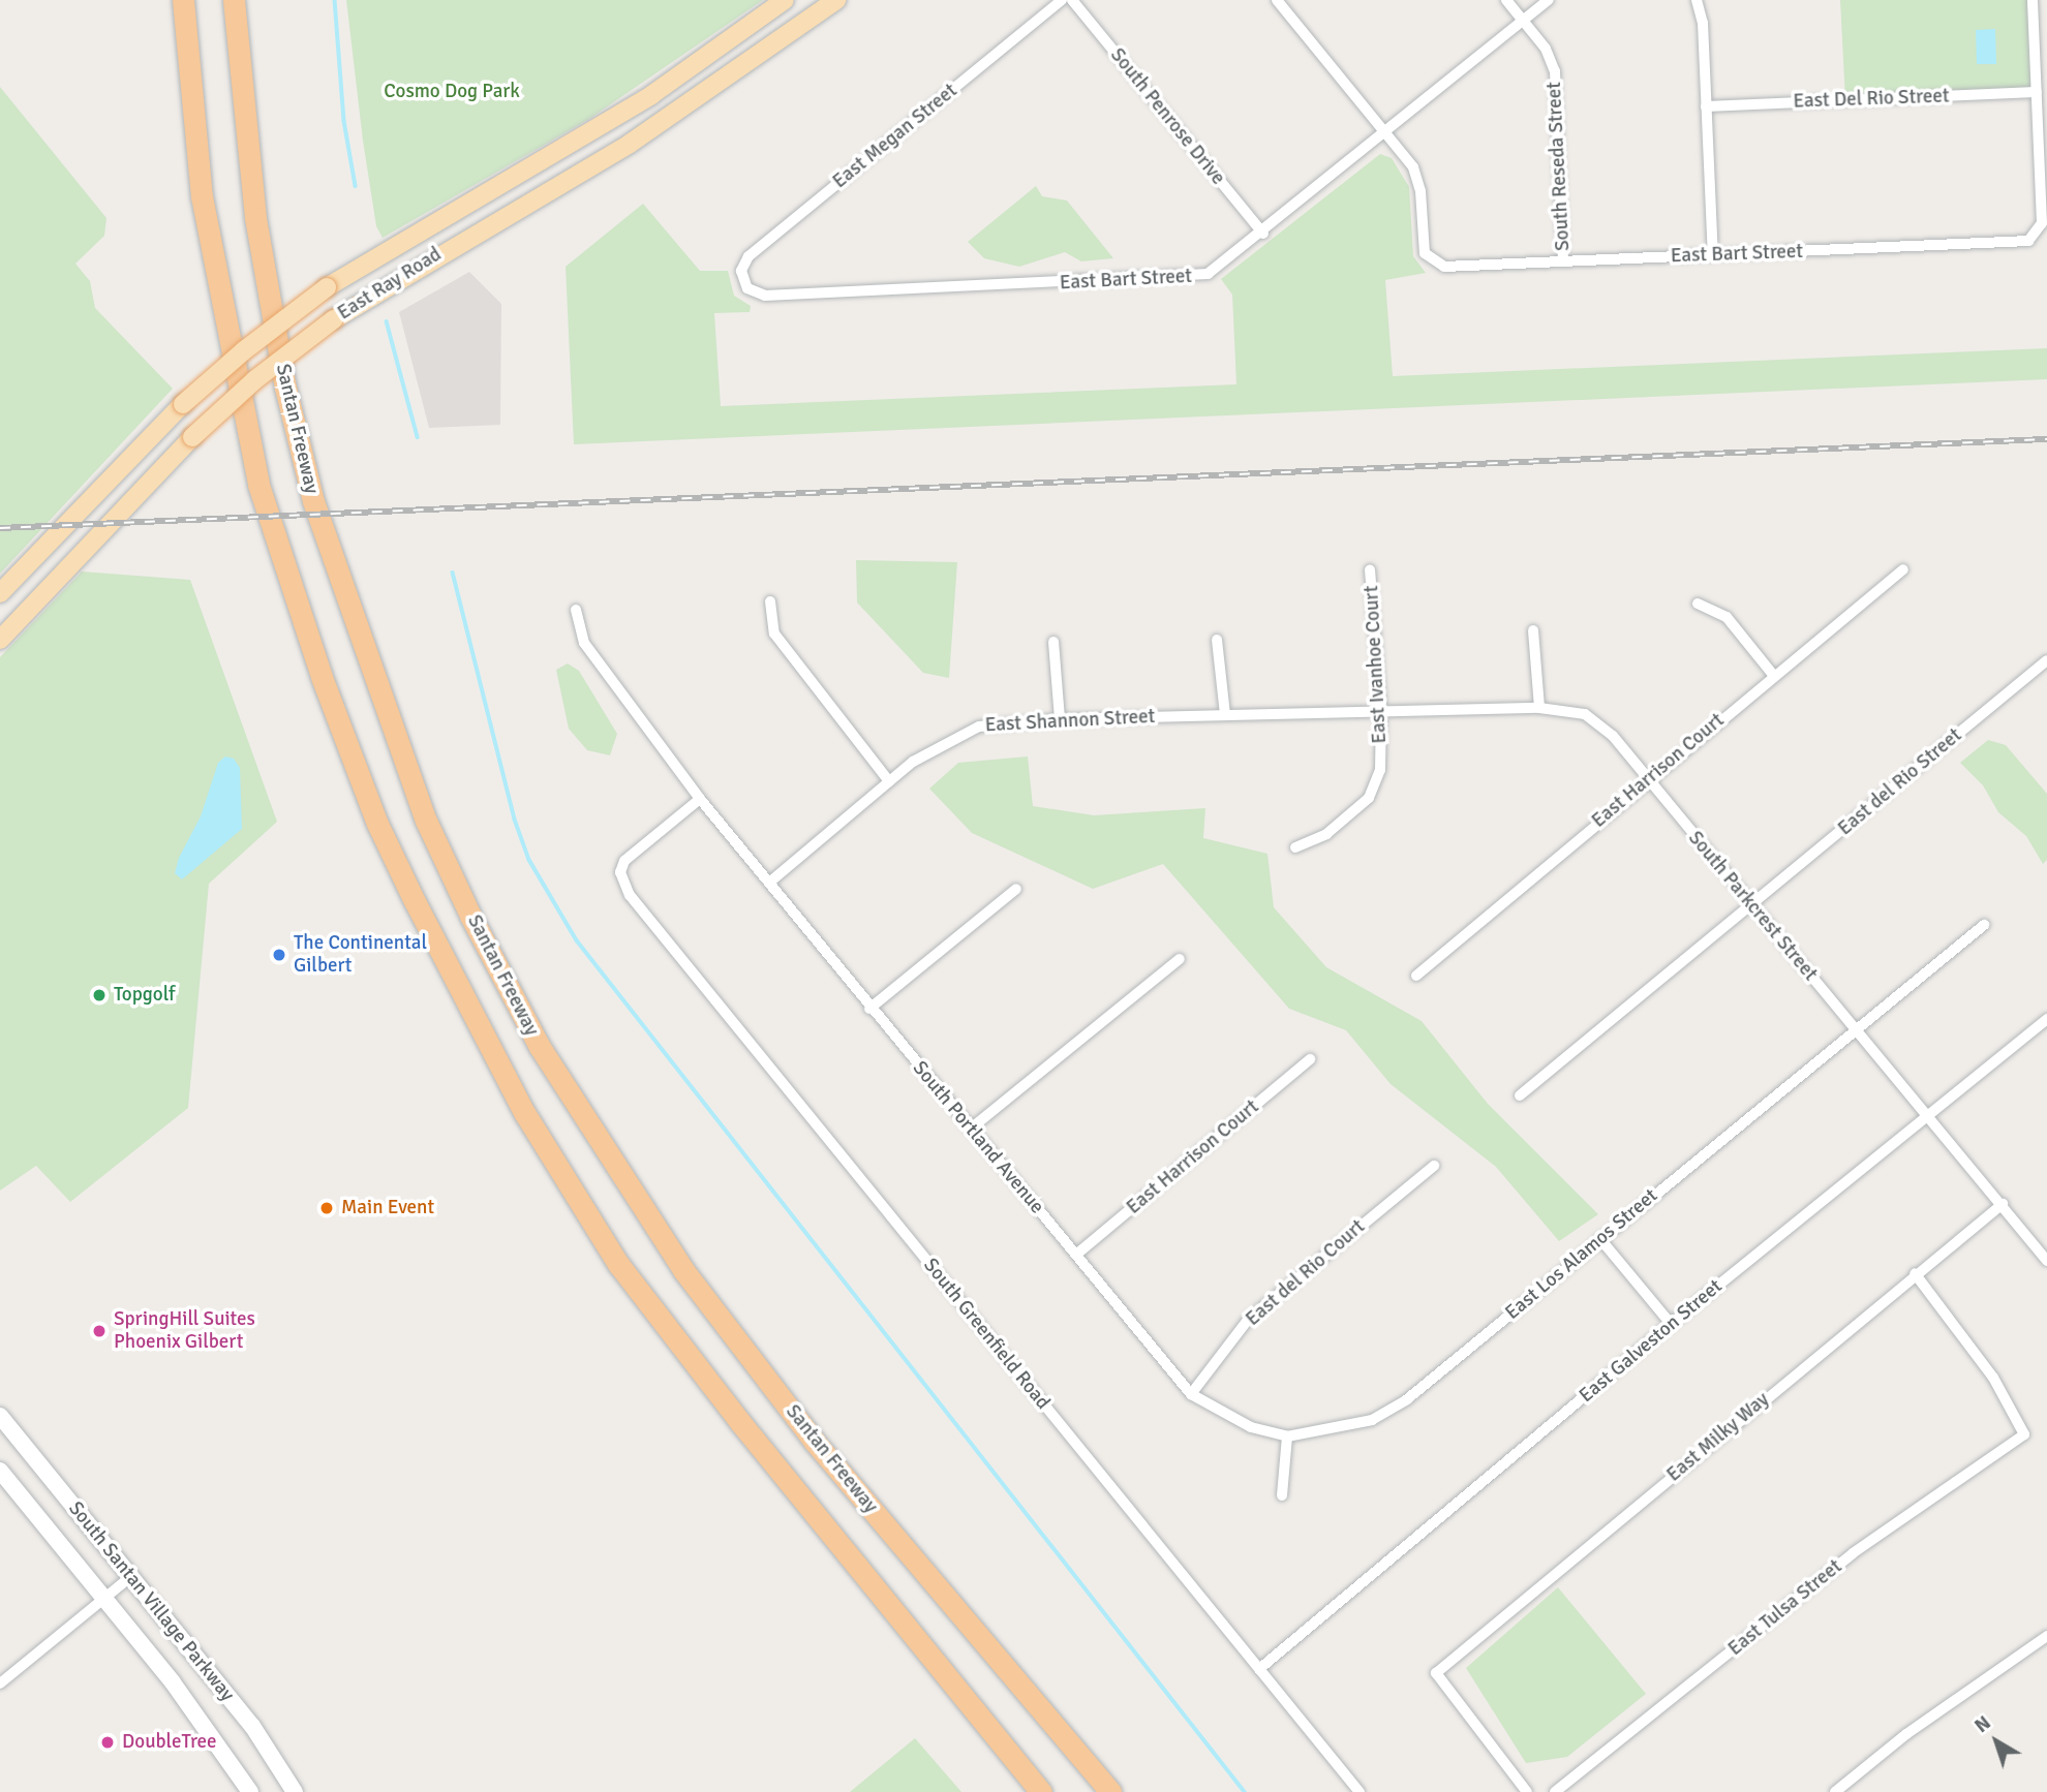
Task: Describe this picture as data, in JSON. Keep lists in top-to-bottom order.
{
  "streets": {
    "highway": ["Santan Freeway"],
    "main road": ["East Ray Road", "South Santan Village Parkway"],
    "street": [
      "East Del Rio Street",
      "South Penrose Drive",
      "East Megan Street",
      "South Reseda Street",
      "East Bart Street",
      "East Ivanhoe Court",
      "East Shannon Street",
      "East Harrison Court",
      "East del Rio Street",
      "South Parkcrest Street",
      "South Portland Avenue",
      "East Los Alamos Street",
      "East del Rio Court",
      "South Greenfield Road",
      "East Galveston Street",
      "East Milky Way",
      "East Tulsa Street"
    ]
  },
  "crossings": [
    ["East Del Rio Street", "East Bart Street"],
    ["South Penrose Drive", "East Bart Street"],
    ["East Megan Street", "East Bart Street"],
    ["South Reseda Street", "East Bart Street"],
    ["East Ivanhoe Court", "East Shannon Street"],
    ["East Ivanhoe Court", "South Parkcrest Street"],
    ["East Shannon Street", "South Parkcrest Street"],
    ["East Shannon Street", "South Portland Avenue"],
    ["East Harrison Court", "South Parkcrest Street"],
    ["East Harrison Court", "South Portland Avenue"],
    ["East del Rio Street", "South Parkcrest Street"],
    ["South Parkcrest Street", "East Los Alamos Street"],
    ["South Parkcrest Street", "East Galveston Street"],
    ["South Parkcrest Street", "East Milky Way"],
    ["South Portland Avenue", "East Los Alamos Street"],
    ["South Portland Avenue", "East del Rio Court"],
    ["South Portland Avenue", "South Greenfield Road"],
    ["South Greenfield Road", "East Galveston Street"],
    ["East Milky Way", "East Tulsa Street"]
  ],
  "parks": ["Cosmo Dog Park"],
  "places": [
    "The Continental Gilbert",
    "Topgolf",
    "Main Event",
    "SpringHill Suites Phoenix Gilbert",
    "DoubleTree"
  ],
  "north": "top left"
}
